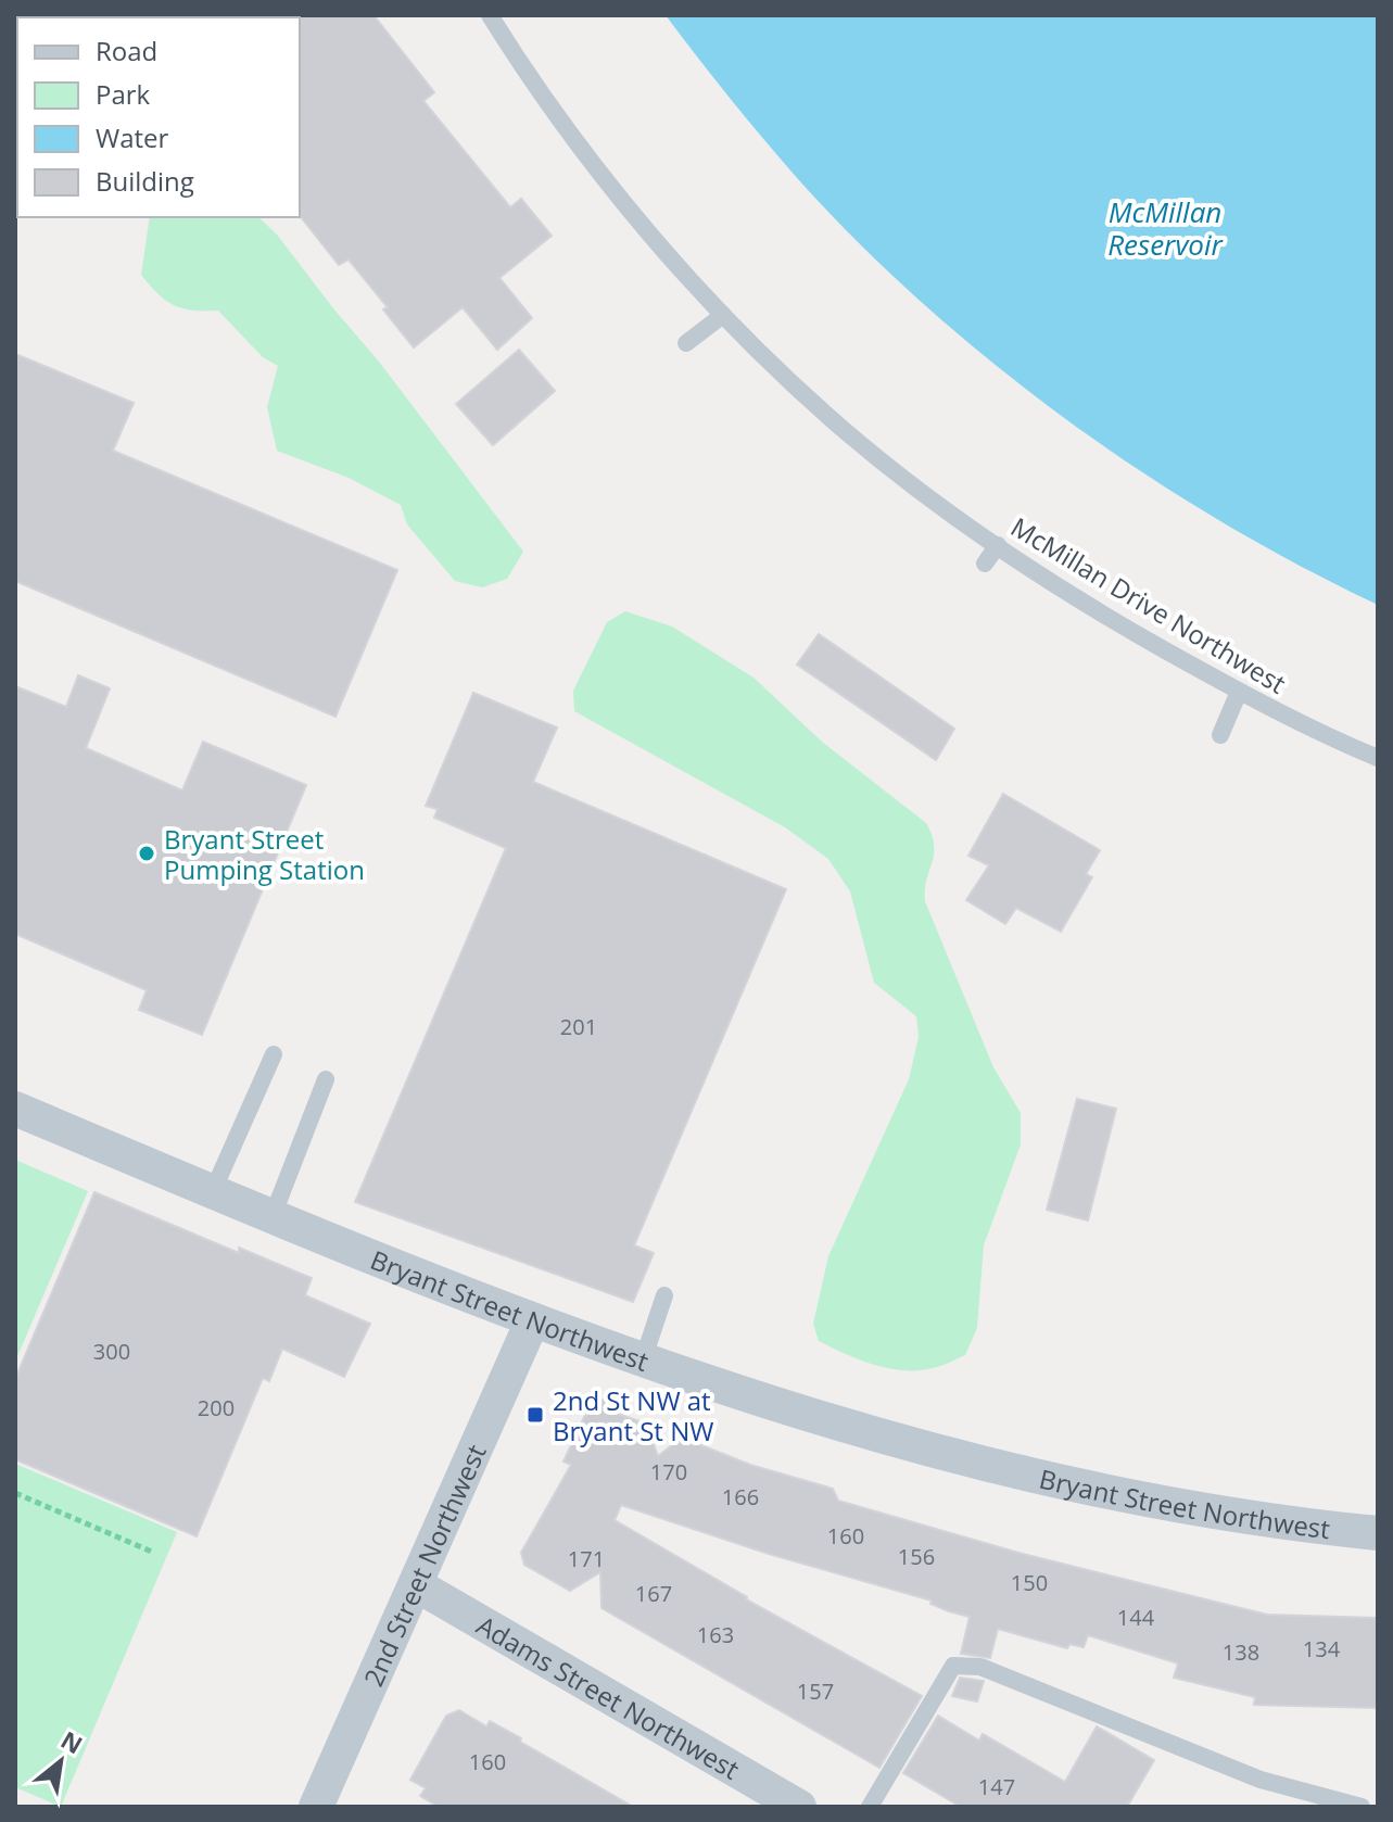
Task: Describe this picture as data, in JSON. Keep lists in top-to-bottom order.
{
  "streets": {
    "street": ["Bryant Street Northwest", "2nd Street Northwest", "Adams Street Northwest"],
    "lane": ["McMillan Drive Northwest"]
  },
  "crossings": [
    ["Bryant Street Northwest", "2nd Street Northwest"],
    ["2nd Street Northwest", "Adams Street Northwest"]
  ],
  "water": ["McMillan Reservoir"],
  "places": {
    "other": ["Bryant Street Pumping Station"],
    "transit": ["2nd St NW at Bryant St NW"]
  },
  "house_numbers": [
    "201",
    "300",
    "200",
    "170",
    "166",
    "160",
    "156",
    "171",
    "150",
    "167",
    "144",
    "163",
    "134",
    "138",
    "157",
    "160",
    "147"
  ],
  "legend": [
    "Road",
    "Park",
    "Water",
    "Building"
  ],
  "north": "top right"
}
